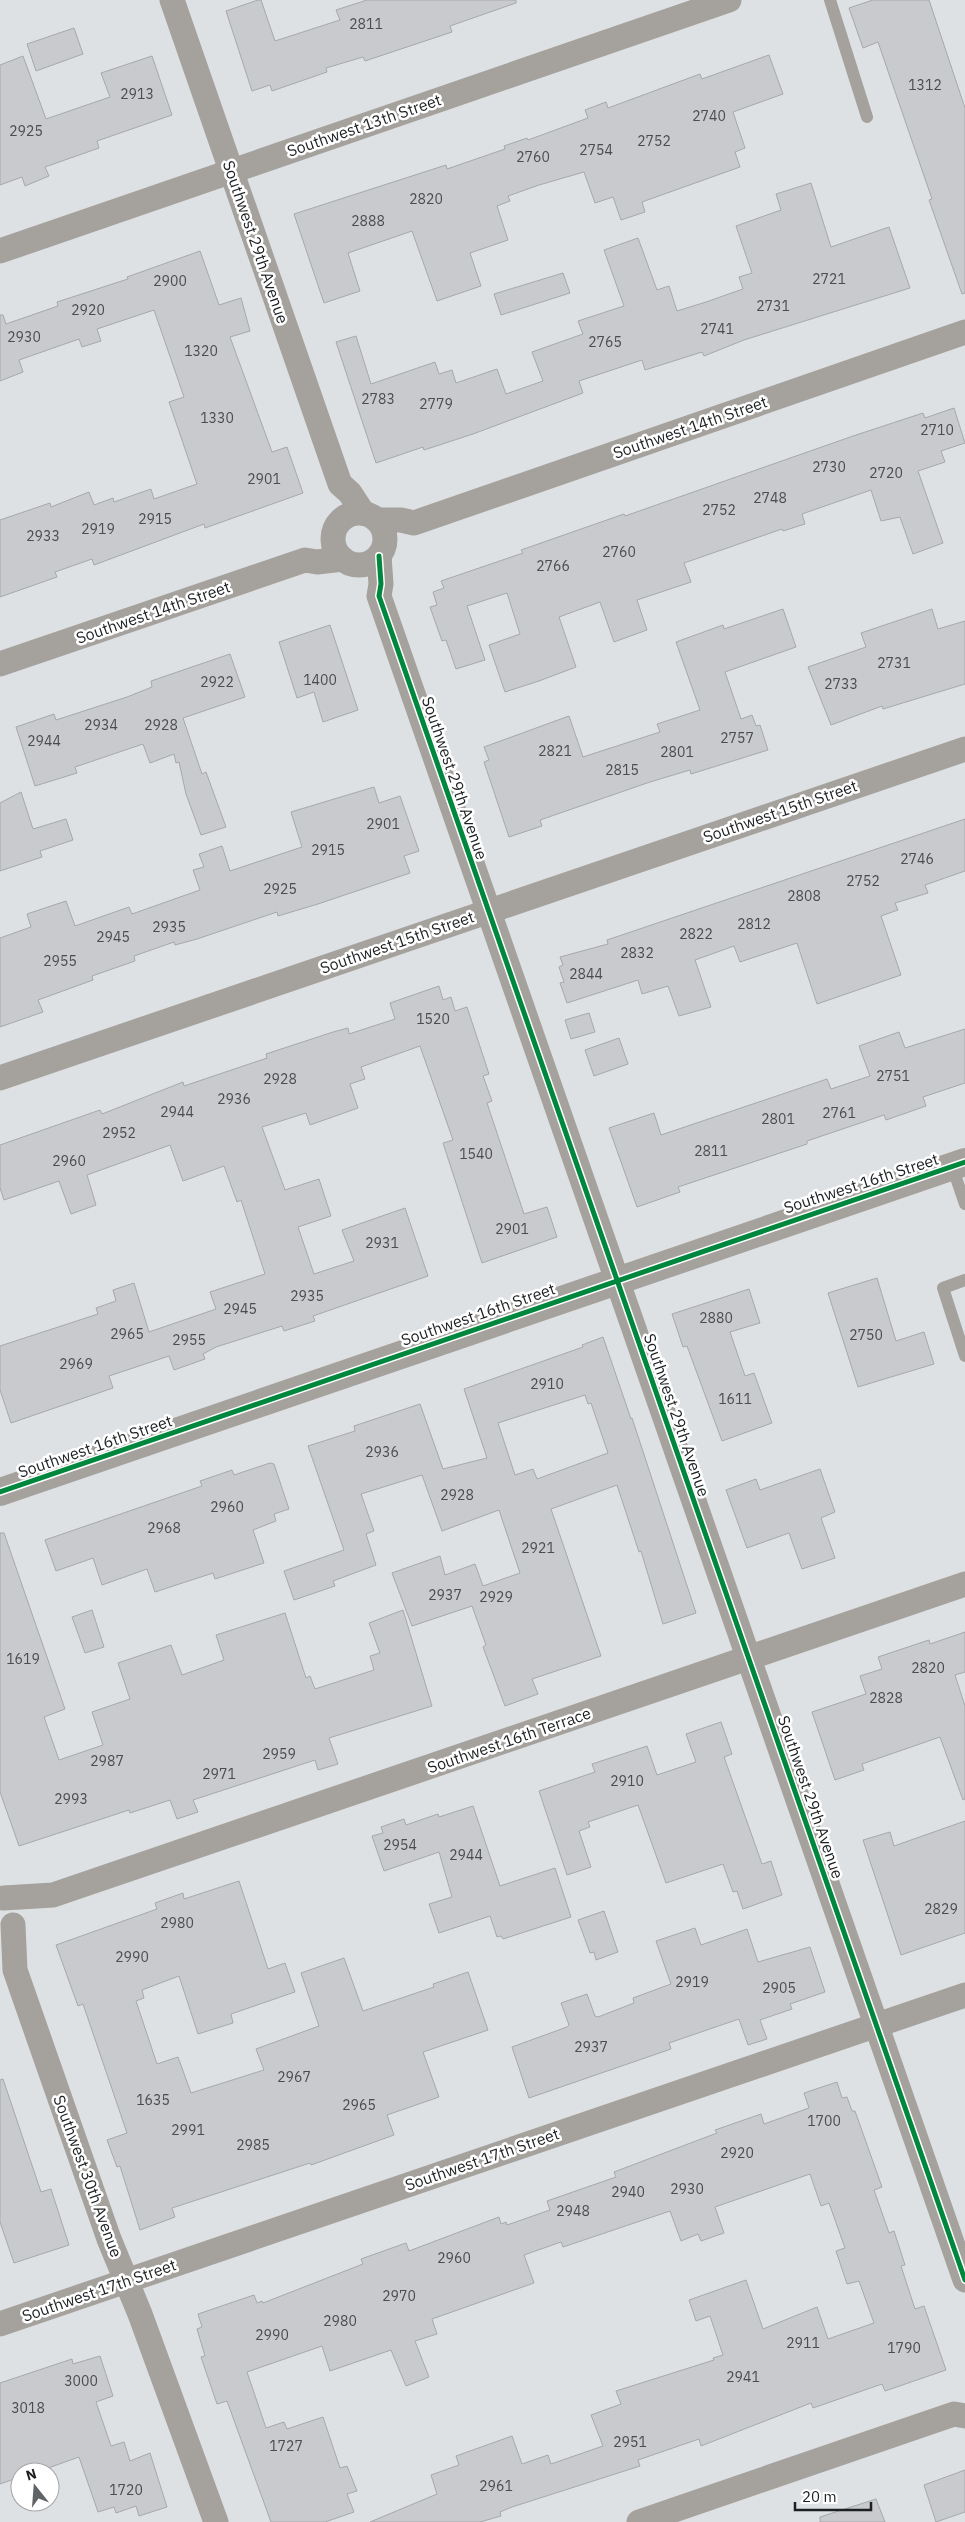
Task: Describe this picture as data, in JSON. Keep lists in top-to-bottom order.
{
  "streets": {
    "street": [
      "Southwest 13th Street",
      "Southwest 29th Avenue",
      "Southwest 14th Street",
      "Southwest 15th Street",
      "Southwest 16th Street",
      "Southwest 16th Terrace",
      "Southwest 17th Street",
      "Southwest 30th Avenue"
    ]
  },
  "crossings": [
    ["Southwest 13th Street", "Southwest 29th Avenue"],
    ["Southwest 29th Avenue", "Southwest 14th Street"],
    ["Southwest 29th Avenue", "Southwest 15th Street"],
    ["Southwest 29th Avenue", "Southwest 16th Street"],
    ["Southwest 29th Avenue", "Southwest 16th Terrace"],
    ["Southwest 29th Avenue", "Southwest 17th Street"],
    ["Southwest 16th Terrace", "Southwest 30th Avenue"],
    ["Southwest 17th Street", "Southwest 30th Avenue"]
  ],
  "house_numbers": [
    "2811",
    "1312",
    "2913",
    "2740",
    "2925",
    "2752",
    "2754",
    "2760",
    "2820",
    "2888",
    "2721",
    "2900",
    "2731",
    "2920",
    "2741",
    "2930",
    "2765",
    "1320",
    "2783",
    "2779",
    "1330",
    "2710",
    "2730",
    "2720",
    "2901",
    "2748",
    "2752",
    "2915",
    "2919",
    "2933",
    "2760",
    "2766",
    "2731",
    "1400",
    "2922",
    "2733",
    "2934",
    "2928",
    "2757",
    "2944",
    "2821",
    "2801",
    "2815",
    "2901",
    "2915",
    "2746",
    "2752",
    "2925",
    "2808",
    "2812",
    "2935",
    "2822",
    "2945",
    "2832",
    "2955",
    "2844",
    "1520",
    "2751",
    "2928",
    "2936",
    "2944",
    "2761",
    "2801",
    "2952",
    "2811",
    "1540",
    "2960",
    "2901",
    "2931",
    "2935",
    "2945",
    "2880",
    "2965",
    "2750",
    "2955",
    "2969",
    "2910",
    "1611",
    "2936",
    "2928",
    "2960",
    "2968",
    "2921",
    "2937",
    "2929",
    "1619",
    "2820",
    "2828",
    "2959",
    "2987",
    "2971",
    "2910",
    "2993",
    "2954",
    "2944",
    "2829",
    "2980",
    "2990",
    "2919",
    "2905",
    "2937",
    "2967",
    "1635",
    "2965",
    "1700",
    "2991",
    "2985",
    "2920",
    "2930",
    "2940",
    "2948",
    "2960",
    "2970",
    "2980",
    "2990",
    "2911",
    "1790",
    "2941",
    "3000",
    "3018",
    "2951",
    "1727",
    "2961",
    "1720"
  ],
  "scale_bar": "20 m",
  "north": "top"
}
